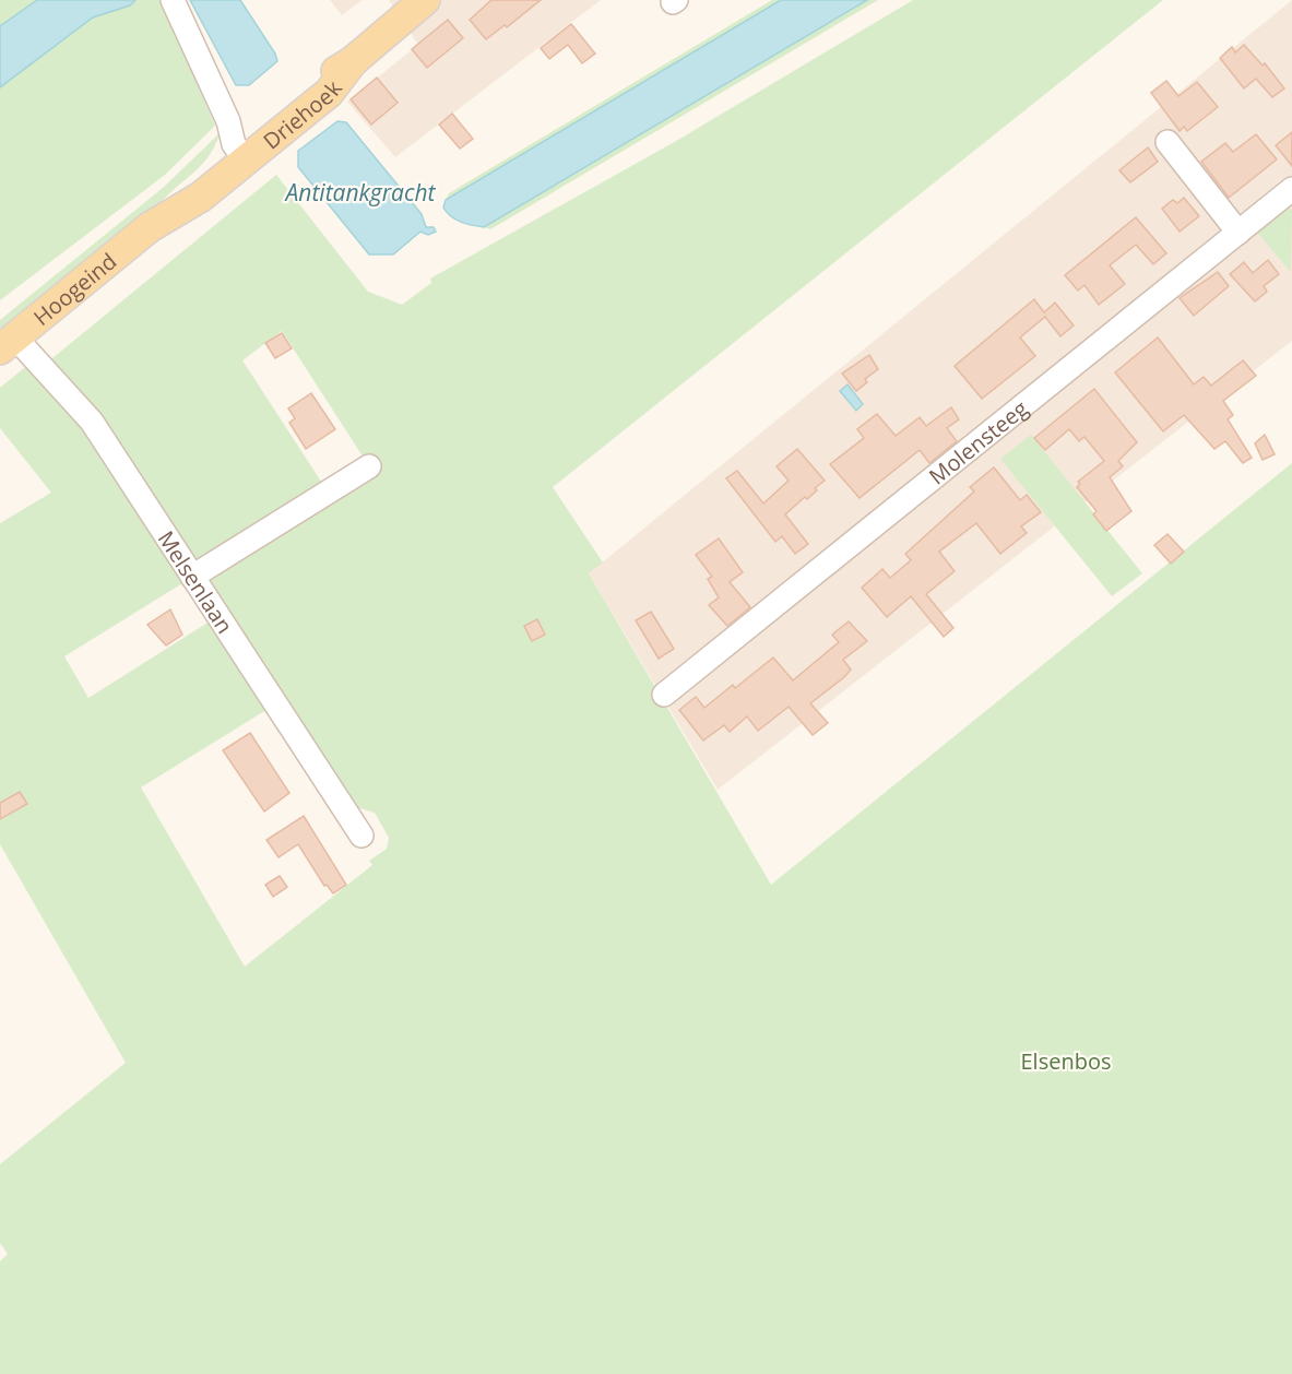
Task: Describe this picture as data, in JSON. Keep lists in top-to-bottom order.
{
  "streets": {
    "main road": ["Driehoek", "Hoogeind"],
    "street": ["Molensteeg", "Melsenlaan"]
  },
  "crossings": [
    ["Driehoek", "Hoogeind"],
    ["Hoogeind", "Melsenlaan"]
  ],
  "water": ["Antitankgracht"],
  "parks": ["Elsenbos"]
}
